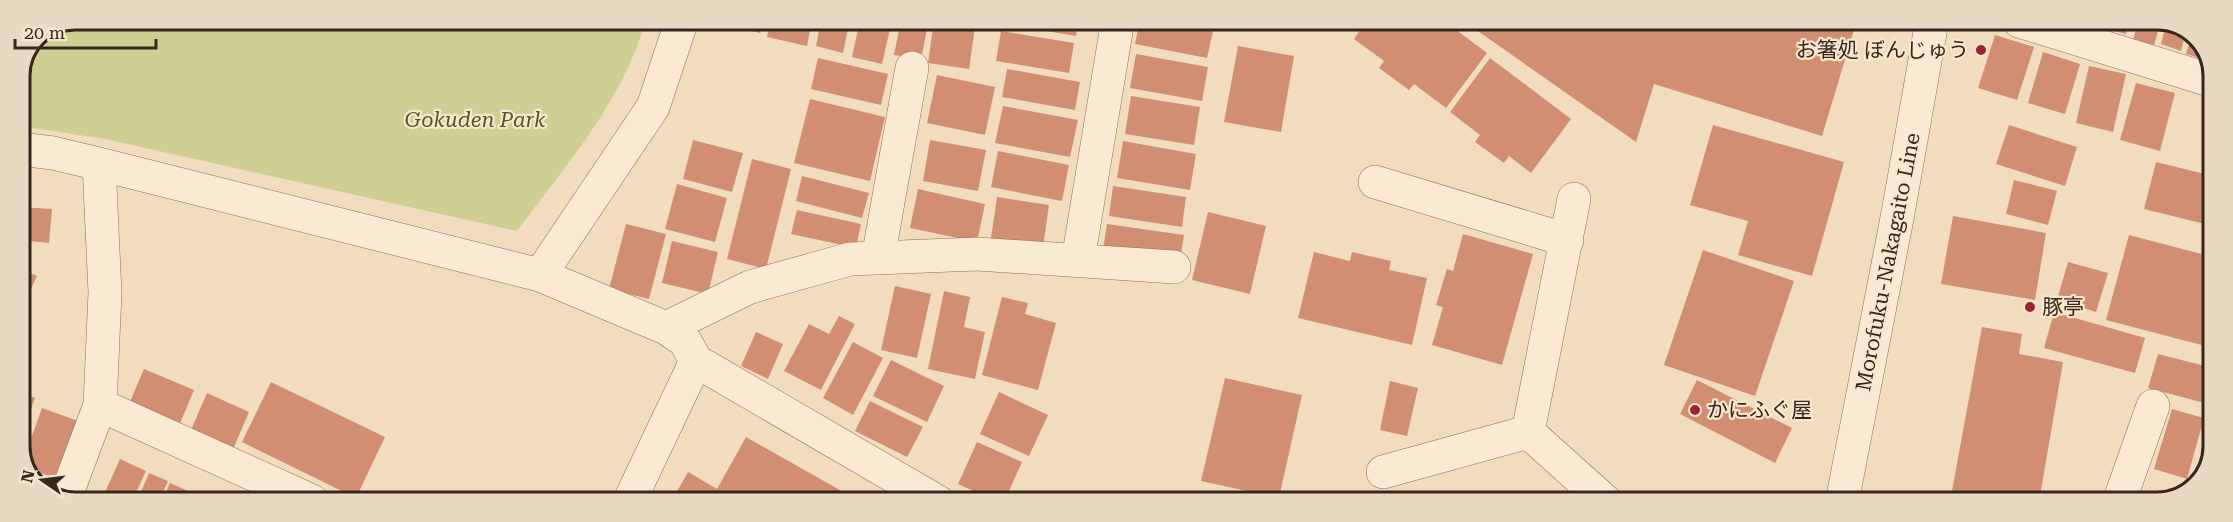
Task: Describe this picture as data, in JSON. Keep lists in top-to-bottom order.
{
  "streets": {
    "street": ["Morofuku-Nakagaito Line"]
  },
  "parks": ["Gokuden Park"],
  "places": ["お箸処 ぼんじゅう", "豚亭", "かにふぐ屋"],
  "scale_bar": "20 m",
  "north": "left"
}
